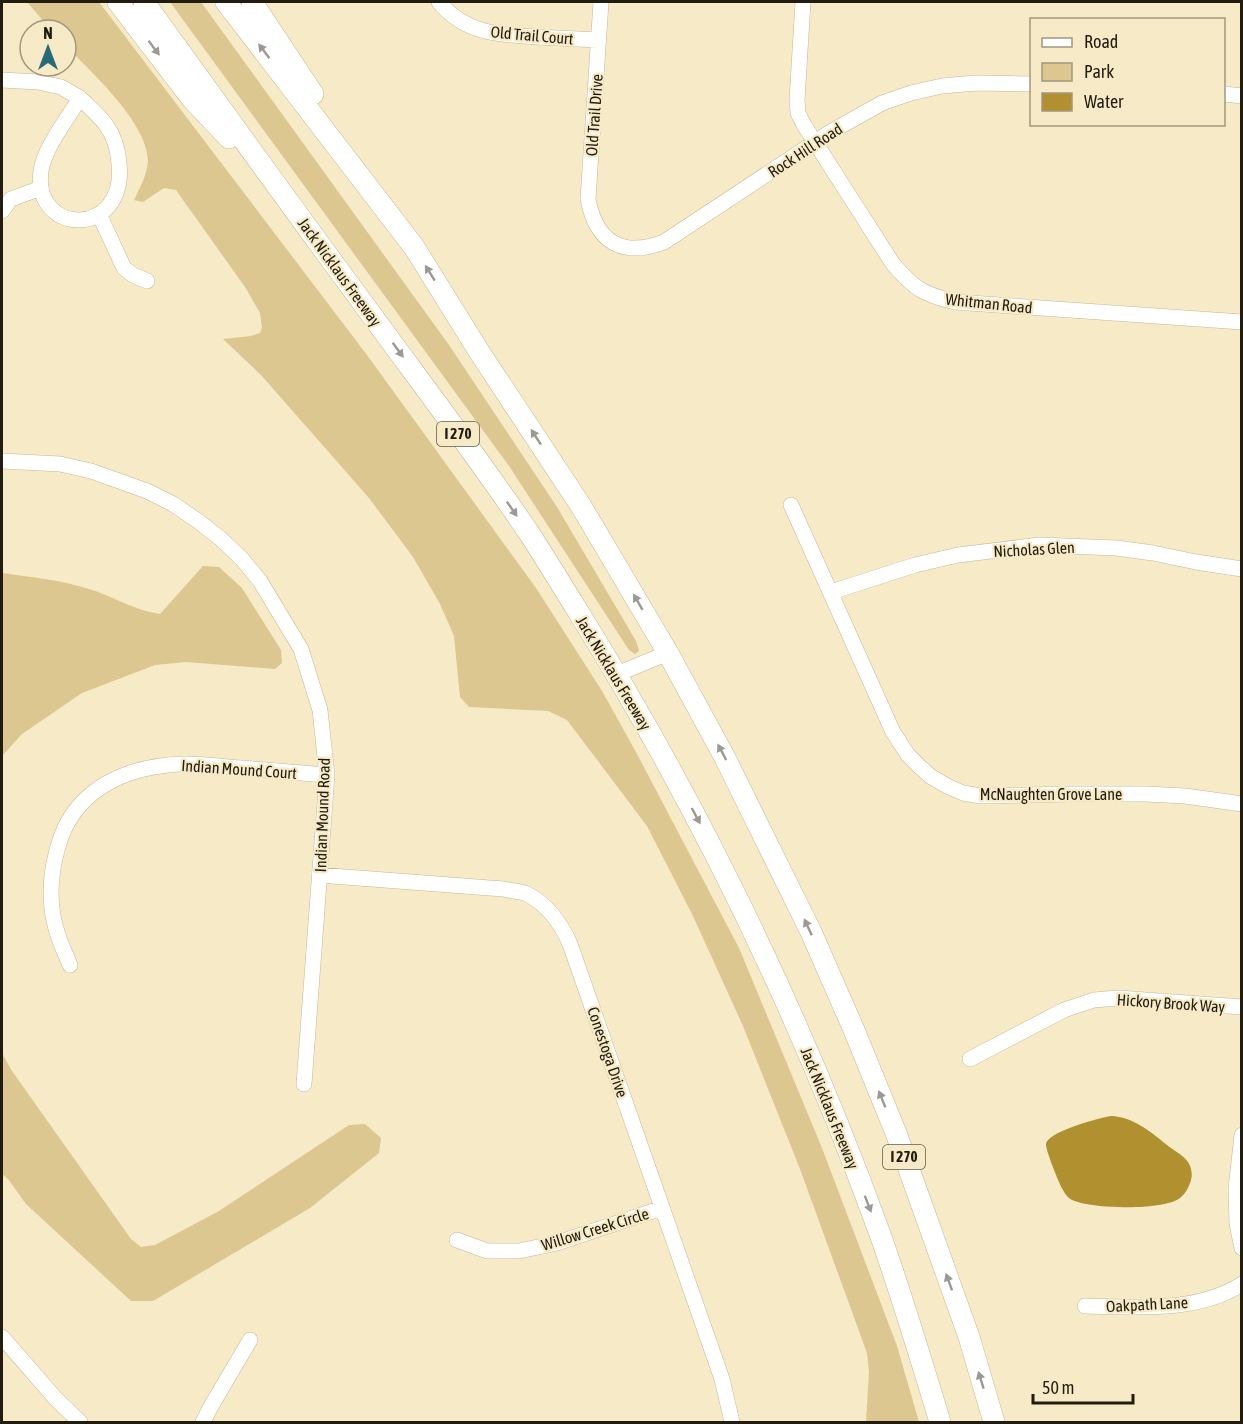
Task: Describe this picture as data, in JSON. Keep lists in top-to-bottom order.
{
  "streets": {
    "highway": ["Jack Nicklaus Freeway", "I 270"],
    "street": [
      "Old Trail Court",
      "Old Trail Drive",
      "Rock Hill Road",
      "Whitman Road",
      "Nicholas Glen",
      "Indian Mound Court",
      "McNaughten Grove Lane",
      "Indian Mound Road",
      "Hickory Brook Way",
      "Conestoga Drive",
      "Willow Creek Circle",
      "Oakpath Lane"
    ]
  },
  "crossings": [
    ["Old Trail Court", "Old Trail Drive"],
    ["Old Trail Drive", "Rock Hill Road"],
    ["Rock Hill Road", "Whitman Road"],
    ["Nicholas Glen", "McNaughten Grove Lane"],
    ["Indian Mound Court", "Indian Mound Road"],
    ["Indian Mound Road", "Conestoga Drive"],
    ["Conestoga Drive", "Willow Creek Circle"]
  ],
  "legend": ["Road", "Park", "Water"],
  "scale_bar": "50 m",
  "north": "top"
}
